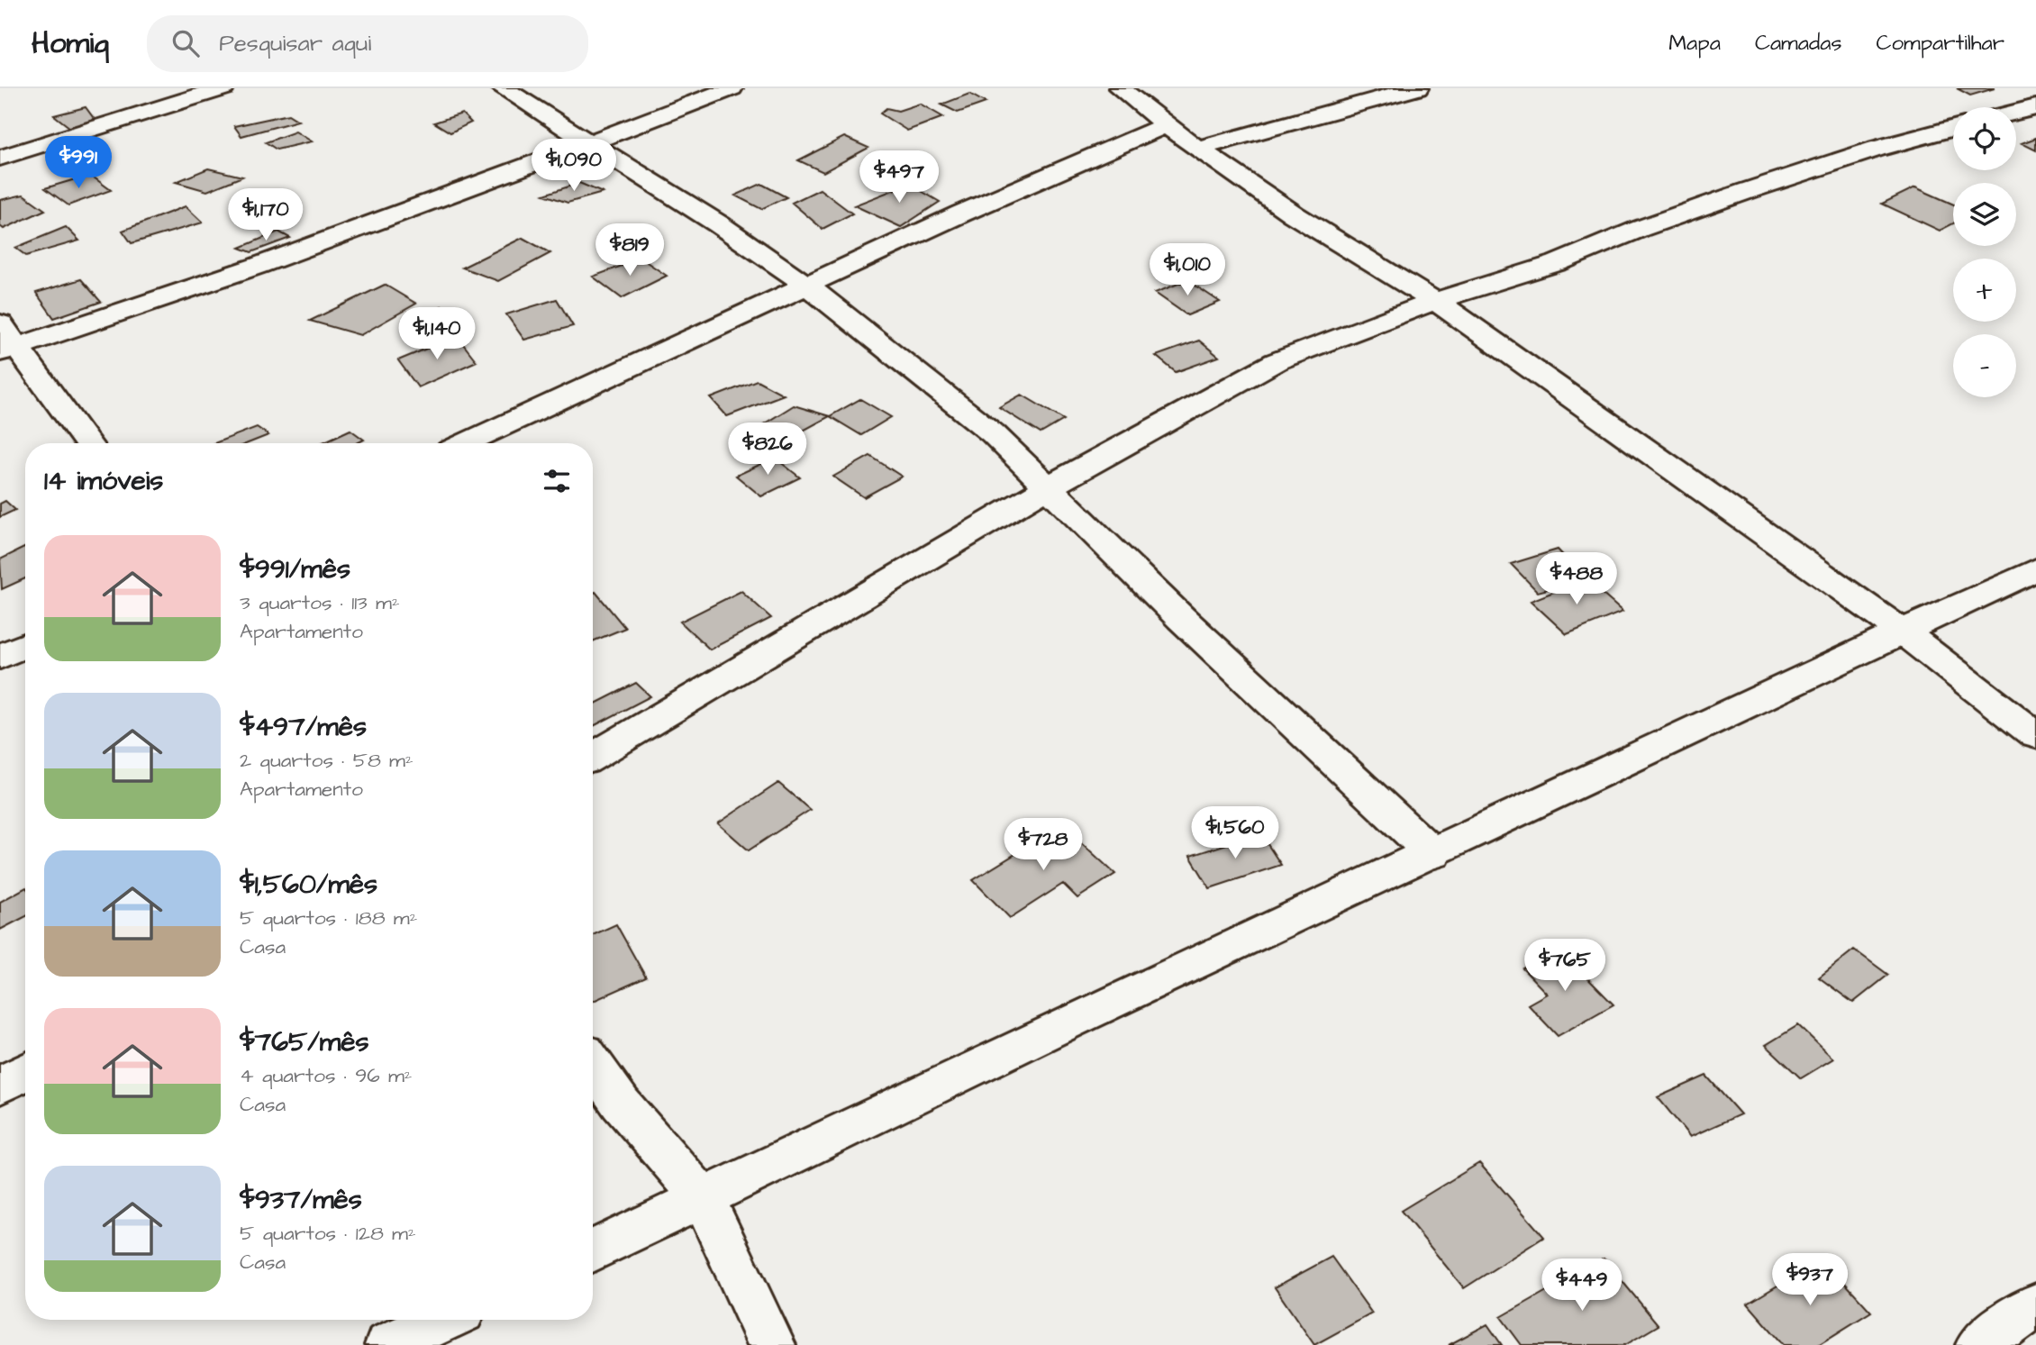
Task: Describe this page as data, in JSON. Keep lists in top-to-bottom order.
{
  "page": {
    "header": "Homiq",
    "search": "Pesquisar aqui",
    "nav": ["Mapa", "Camadas", "Compartilhar"],
    "map_buttons": ["+", "−"],
    "price": [
      "$991",
      "$1,090",
      "$497",
      "$1,170",
      "$819",
      "$1,010",
      "$1,140",
      "$826",
      "$488",
      "$1,560",
      "$728",
      "$765",
      "$937",
      "$449"
    ],
    "heading": "14 imóveis",
    "list": [
      {
        "name": "$991/mês",
        "note": "3 quartos · 113 m² · Apartamento"
      },
      {
        "name": "$497/mês",
        "note": "2 quartos · 58 m² · Apartamento"
      },
      {
        "name": "$1,560/mês",
        "note": "5 quartos · 188 m² · Casa"
      },
      {
        "name": "$765/mês",
        "note": "4 quartos · 96 m² · Casa"
      },
      {
        "name": "$937/mês",
        "note": "5 quartos · 128 m² · Casa"
      }
    ]
  }
}
